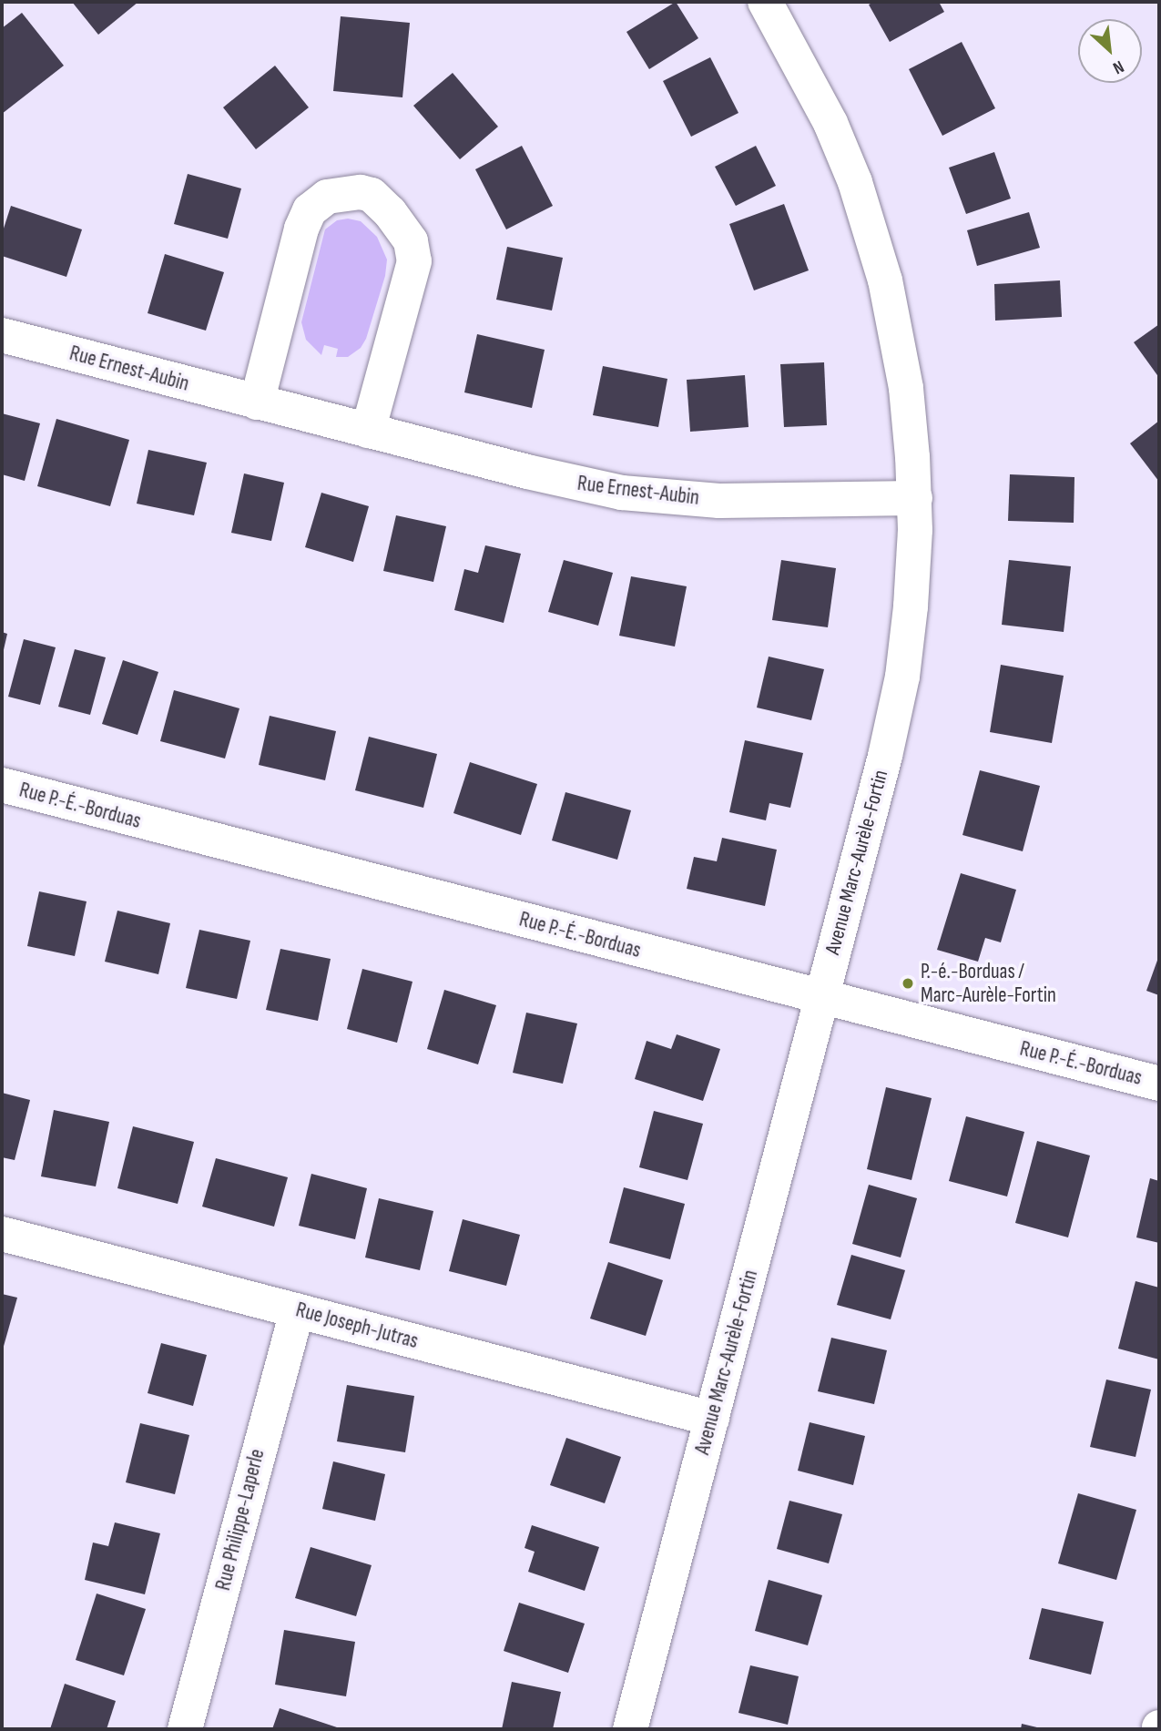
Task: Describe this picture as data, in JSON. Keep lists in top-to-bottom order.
{
  "streets": {
    "street": [
      "Rue Ernest-Aubin",
      "Rue P.-É.-Borduas",
      "Avenue Marc-Aurèle-Fortin",
      "Rue Joseph-Jutras",
      "Rue Philippe-Laperle"
    ]
  },
  "crossings": [
    ["Rue Ernest-Aubin", "Avenue Marc-Aurèle-Fortin"],
    ["Rue P.-É.-Borduas", "Avenue Marc-Aurèle-Fortin"],
    ["Avenue Marc-Aurèle-Fortin", "Rue Joseph-Jutras"],
    ["Rue Joseph-Jutras", "Rue Philippe-Laperle"]
  ],
  "places": ["P.-é.-Borduas / Marc-Aurèle-Fortin"],
  "north": "bottom right"
}
